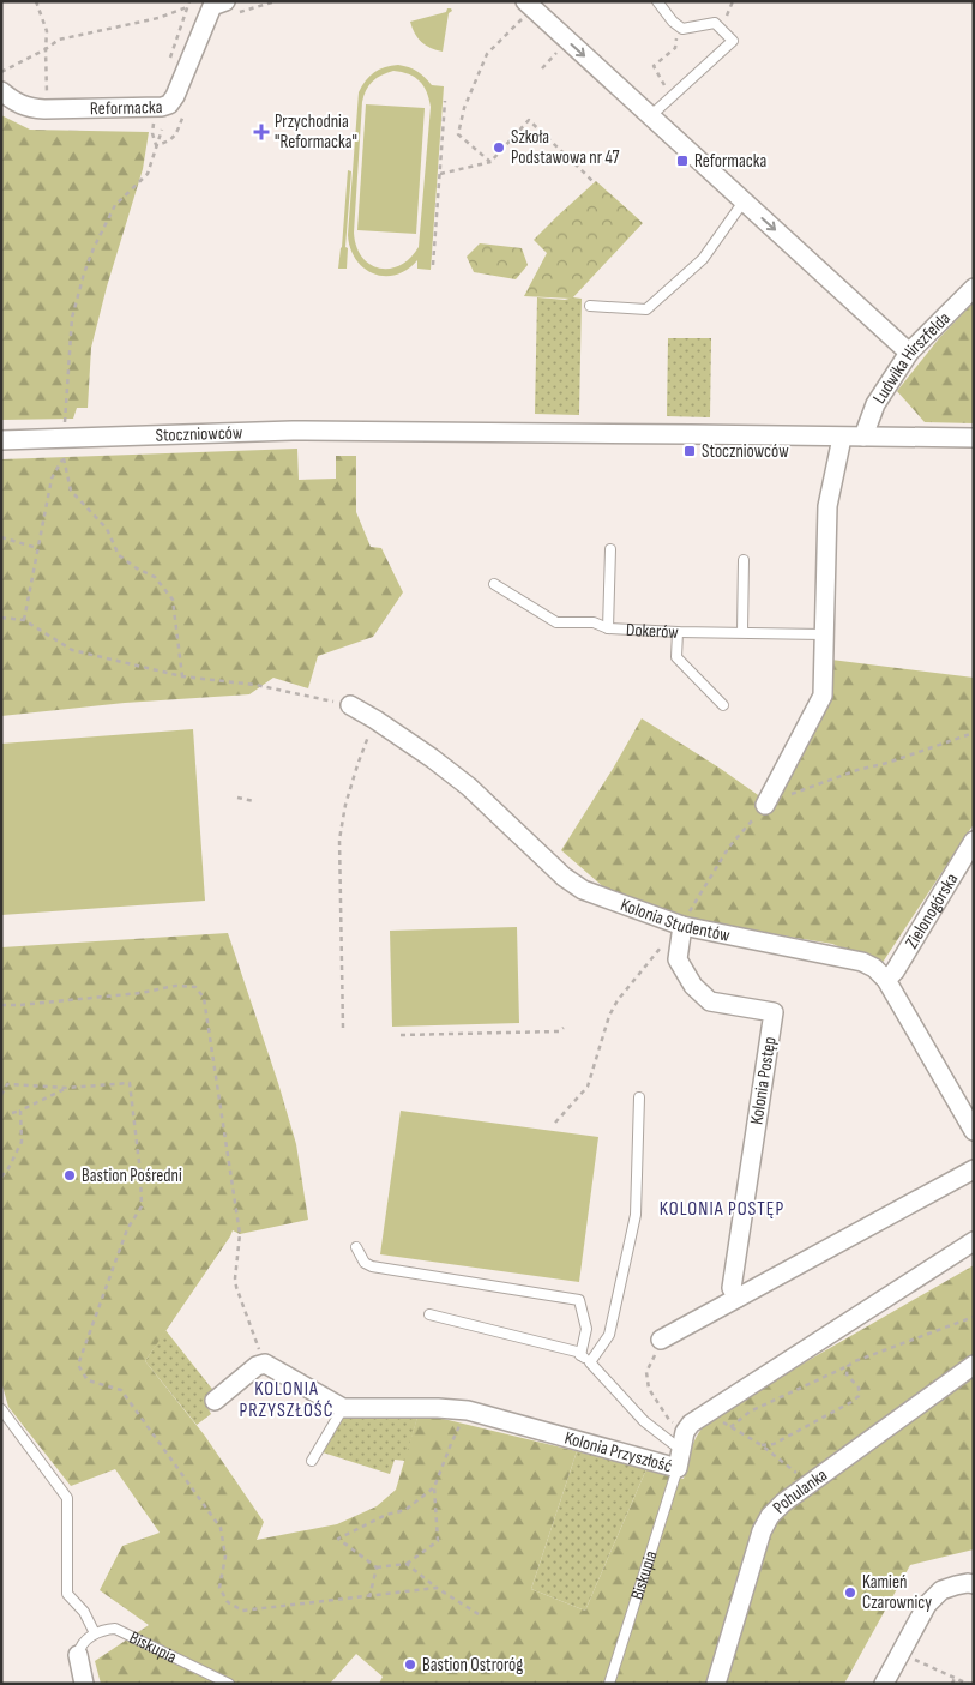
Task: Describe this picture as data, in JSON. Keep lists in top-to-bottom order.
{
  "streets": {
    "street": [
      "Reformacka",
      "Ludwika Hirszfelda",
      "Stoczniowców",
      "Zielonogórska",
      "Kolonia Studentów",
      "Kolonia Postęp",
      "Kolonia Przyszłość",
      "Pohulanka"
    ],
    "lane": ["Dokerów", "Biskupia"]
  },
  "crossings": [
    ["Ludwika Hirszfelda", "Stoczniowców"],
    ["Zielonogórska", "Kolonia Studentów"],
    ["Kolonia Studentów", "Kolonia Postęp"],
    ["Kolonia Przyszłość", "Biskupia"]
  ],
  "districts": ["KOLONIA POSTĘP", "KOLONIA PRZYSZŁOŚĆ"],
  "places": {
    "health": ["Przychodnia \"Reformacka\""],
    "other": [
      "Szkoła Podstawowa nr 47",
      "Bastion Pośredni",
      "Kamień Czarownicy",
      "Bastion Ostroróg"
    ],
    "transit": ["Reformacka", "Stoczniowców"]
  }
}
